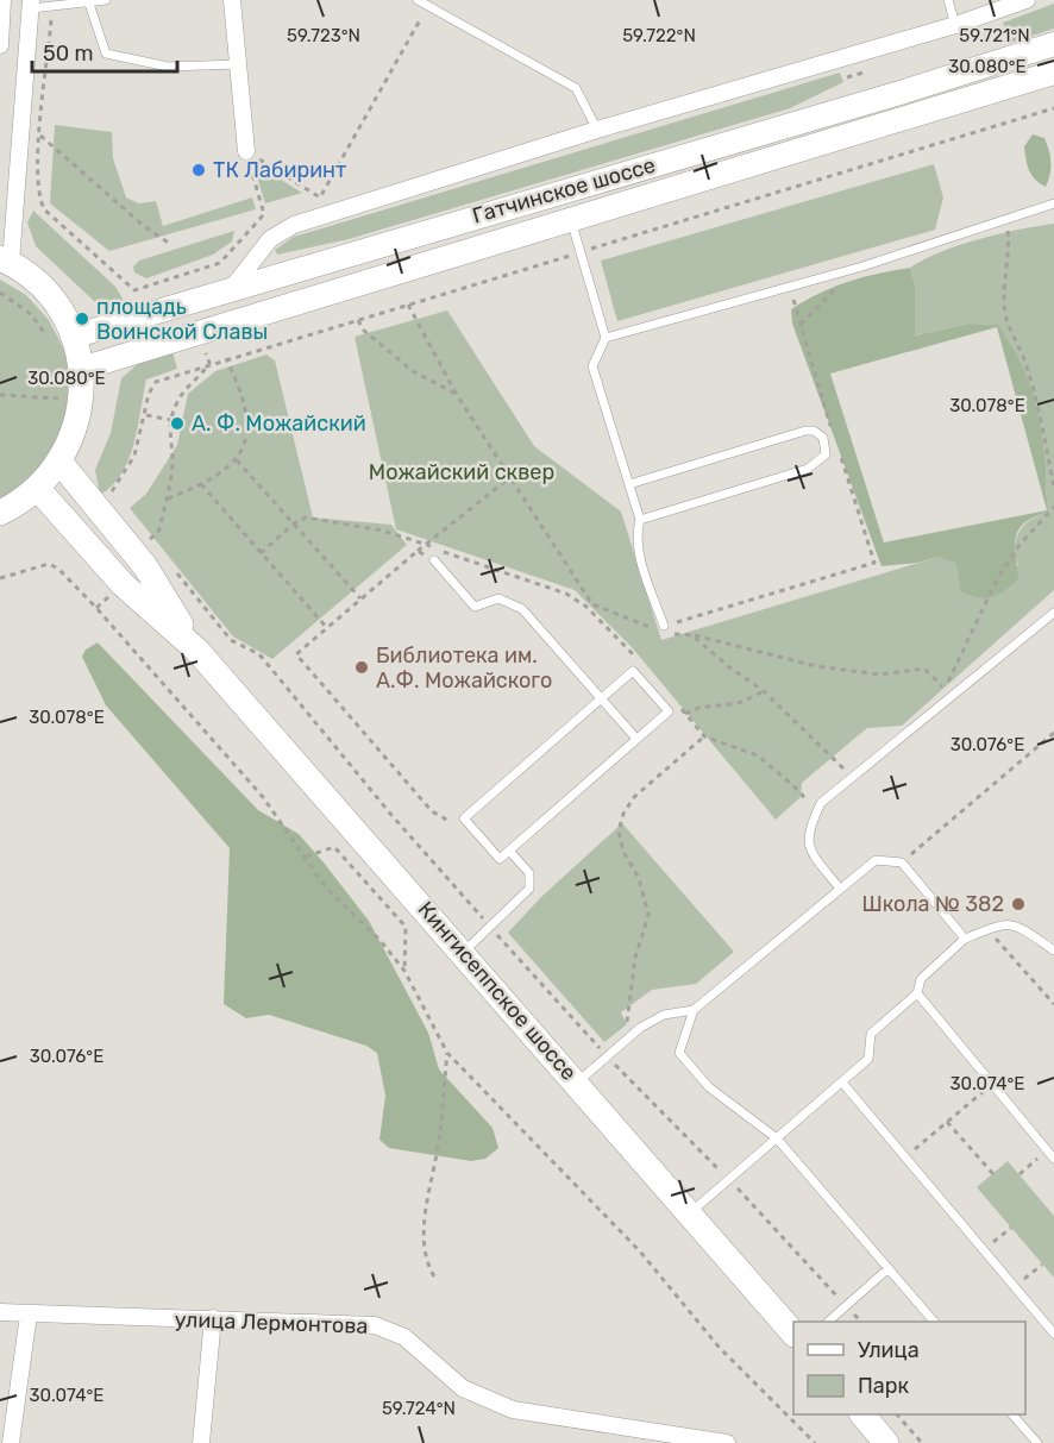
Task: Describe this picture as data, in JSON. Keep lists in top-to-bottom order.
{
  "streets": {
    "main road": ["Гатчинское шоссе", "Кингисеппское шоссе"],
    "street": ["улица Лермонтова"]
  },
  "parks": ["Можайский сквер"],
  "places": [
    "ТК Лабиринт",
    "площадь Воинской Славы",
    "А. Ф. Можайский",
    "Библиотека им. А.Ф. Можайского",
    "Школа № 382"
  ],
  "legend": ["Улица", "Парк"],
  "scale_bar": "50 m",
  "coordinates": [
    "59.723°N",
    "59.722°N",
    "59.721°N",
    "30.080°E",
    "30.078°E",
    "30.076°E",
    "30.074°E",
    "59.724°N"
  ]
}
